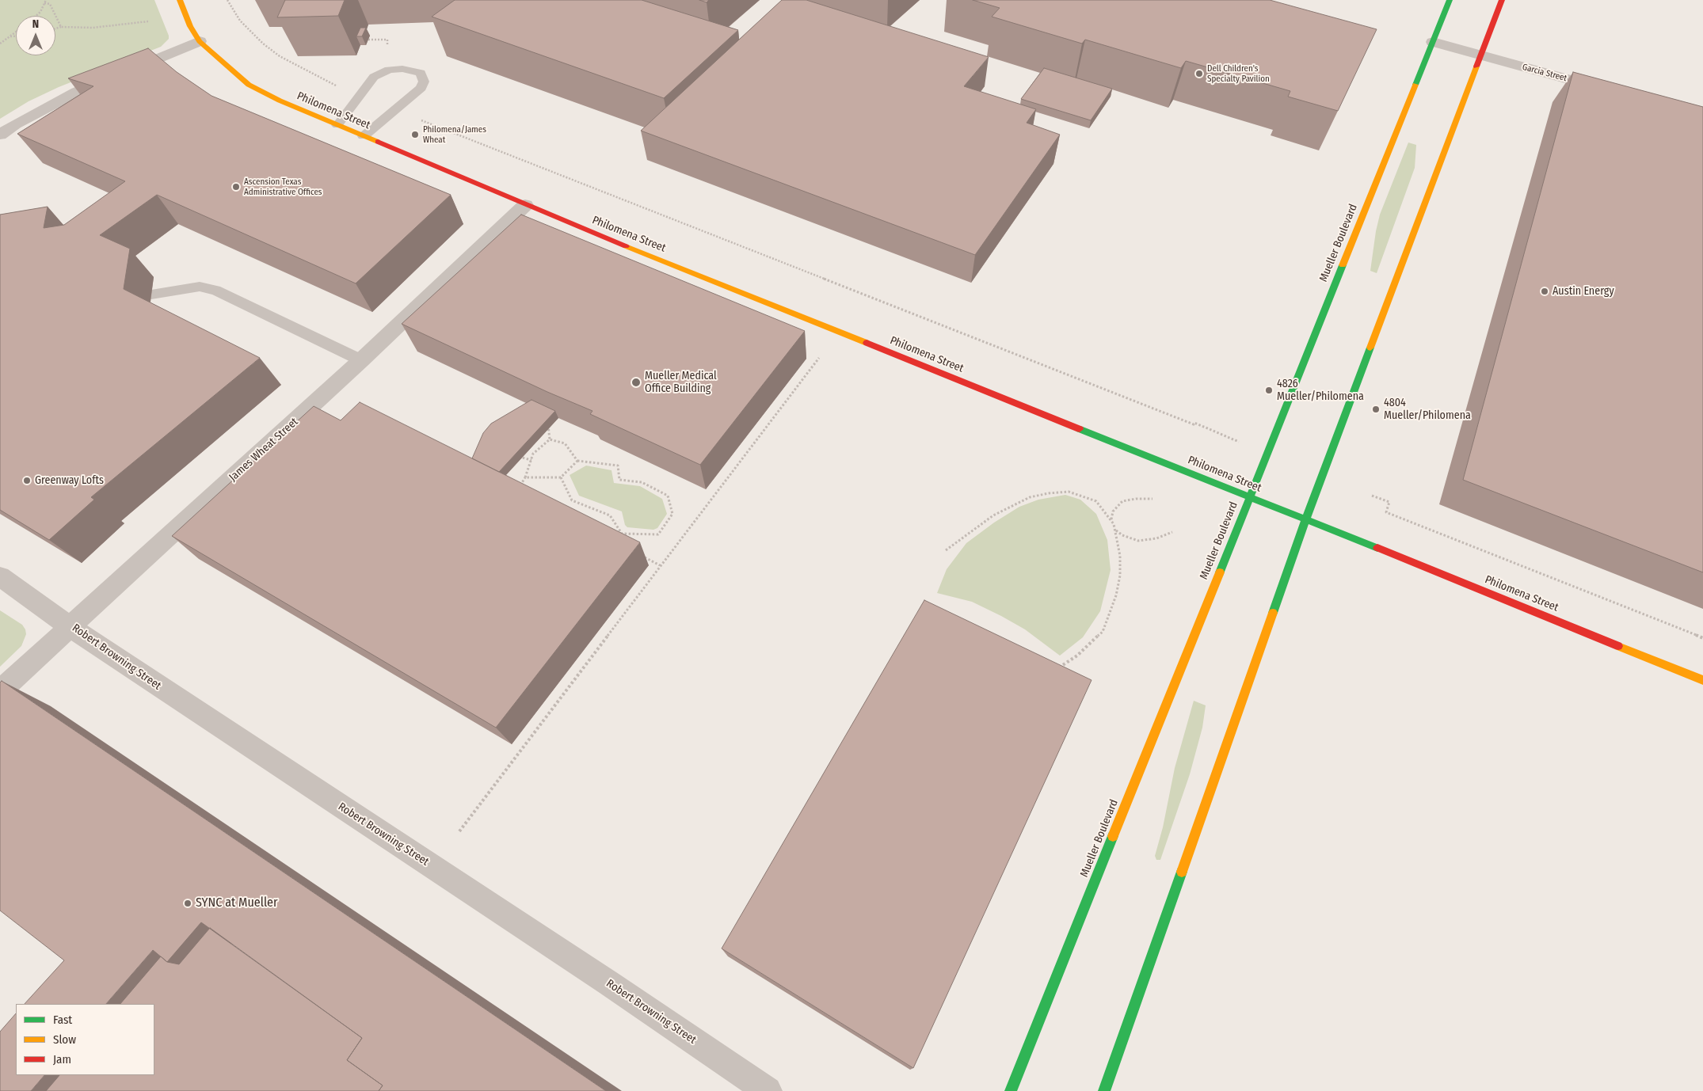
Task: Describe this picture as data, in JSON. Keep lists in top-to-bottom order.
{
  "streets": {
    "street": [
      "Garcia Street",
      "Philomena Street",
      "Mueller Boulevard",
      "James Wheat Street",
      "Robert Browning Street"
    ]
  },
  "crossings": [
    ["Garcia Street", "Mueller Boulevard"],
    ["Philomena Street", "Mueller Boulevard"],
    ["Philomena Street", "James Wheat Street"],
    ["James Wheat Street", "Robert Browning Street"]
  ],
  "places": [
    "Dell Children's Specialty Pavilion",
    "Philomena/James Wheat",
    "Ascension Texas Administrative Offices",
    "Austin Energy",
    "Mueller Medical Office Building",
    "4826 Mueller/Philomena",
    "4804 Mueller/Philomena",
    "Greenway Lofts",
    "SYNC at Mueller"
  ],
  "legend": ["Fast", "Slow", "Jam"],
  "north": "top"
}
